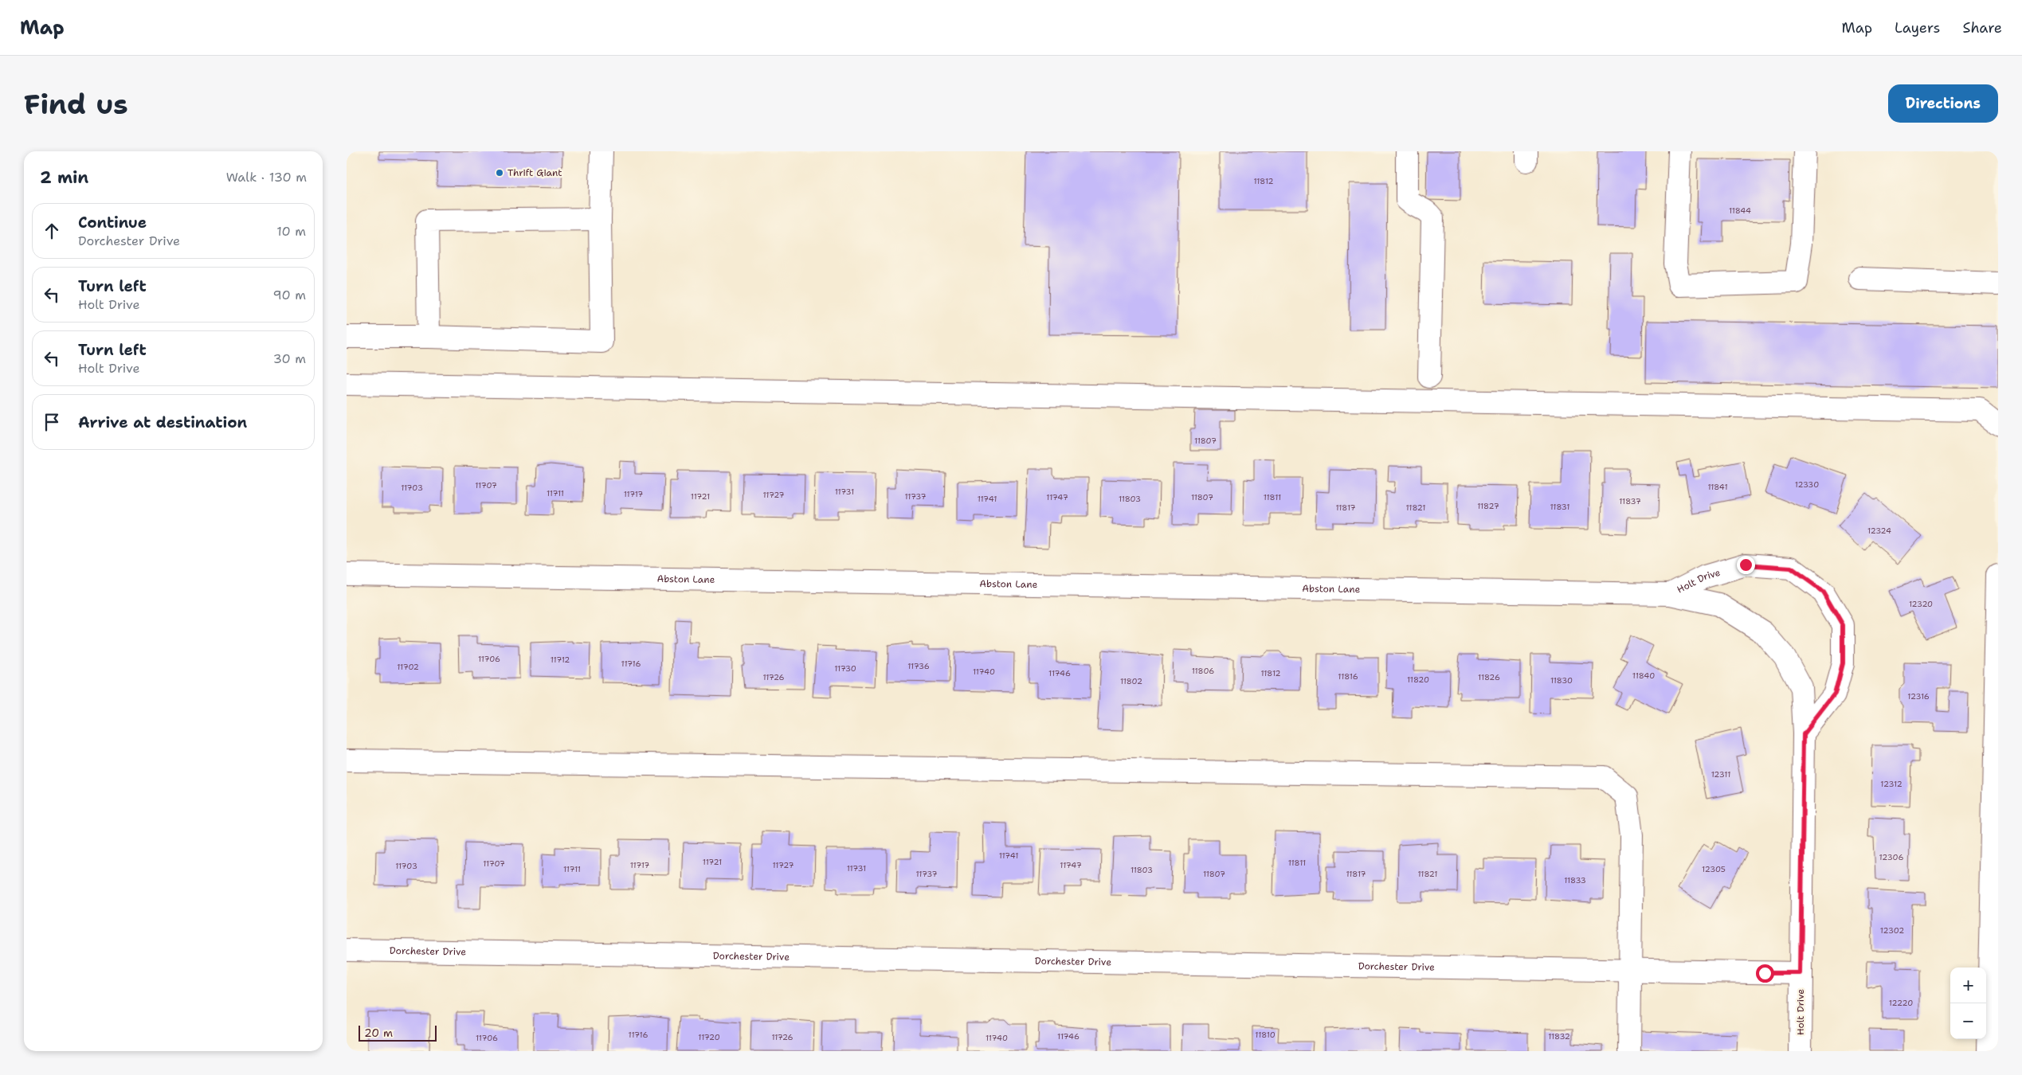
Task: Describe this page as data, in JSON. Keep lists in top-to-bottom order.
{
  "streets": {
    "street": ["Abston Lane", "Holt Drive", "Dorchester Drive"]
  },
  "crossings": [
    ["Abston Lane", "Holt Drive"],
    ["Holt Drive", "Dorchester Drive"]
  ],
  "places": ["Thrift Giant"],
  "house_numbers": [
    "11812",
    "11844",
    "11807",
    "12330",
    "11707",
    "11841",
    "11703",
    "11731",
    "11711",
    "11717",
    "11727",
    "11721",
    "11737",
    "11747",
    "11807",
    "11811",
    "11741",
    "11803",
    "11837",
    "11827",
    "11831",
    "11817",
    "11821",
    "12324",
    "12320",
    "11706",
    "11712",
    "11716",
    "11736",
    "11702",
    "11730",
    "11806",
    "11740",
    "11746",
    "11812",
    "11840",
    "11816",
    "11726",
    "11826",
    "11820",
    "11830",
    "11802",
    "12316",
    "12311",
    "12312",
    "11741",
    "12306",
    "11721",
    "11811",
    "11707",
    "11717",
    "11727",
    "11747",
    "11703",
    "11731",
    "11711",
    "12305",
    "11803",
    "11737",
    "11807",
    "11817",
    "11821",
    "11833",
    "12302",
    "12220",
    "11716",
    "11810",
    "11746",
    "11832",
    "11720",
    "11726",
    "11706",
    "11740"
  ],
  "scale_bar": "20 m",
  "page": {
    "header": "Map",
    "nav": ["Map", "Layers", "Share"],
    "buttons": "Directions",
    "title": "Find us",
    "heading": ["2 min", "Walk · 130 m"],
    "list": [
      ["Continue", "Dorchester Drive", "10 m"],
      ["Turn left", "Holt Drive", "90 m"],
      ["Turn left", "Holt Drive", "30 m"],
      "Arrive at destination"
    ],
    "map_buttons": ["+", "−"],
    "scale": "20 m"
  }
}
